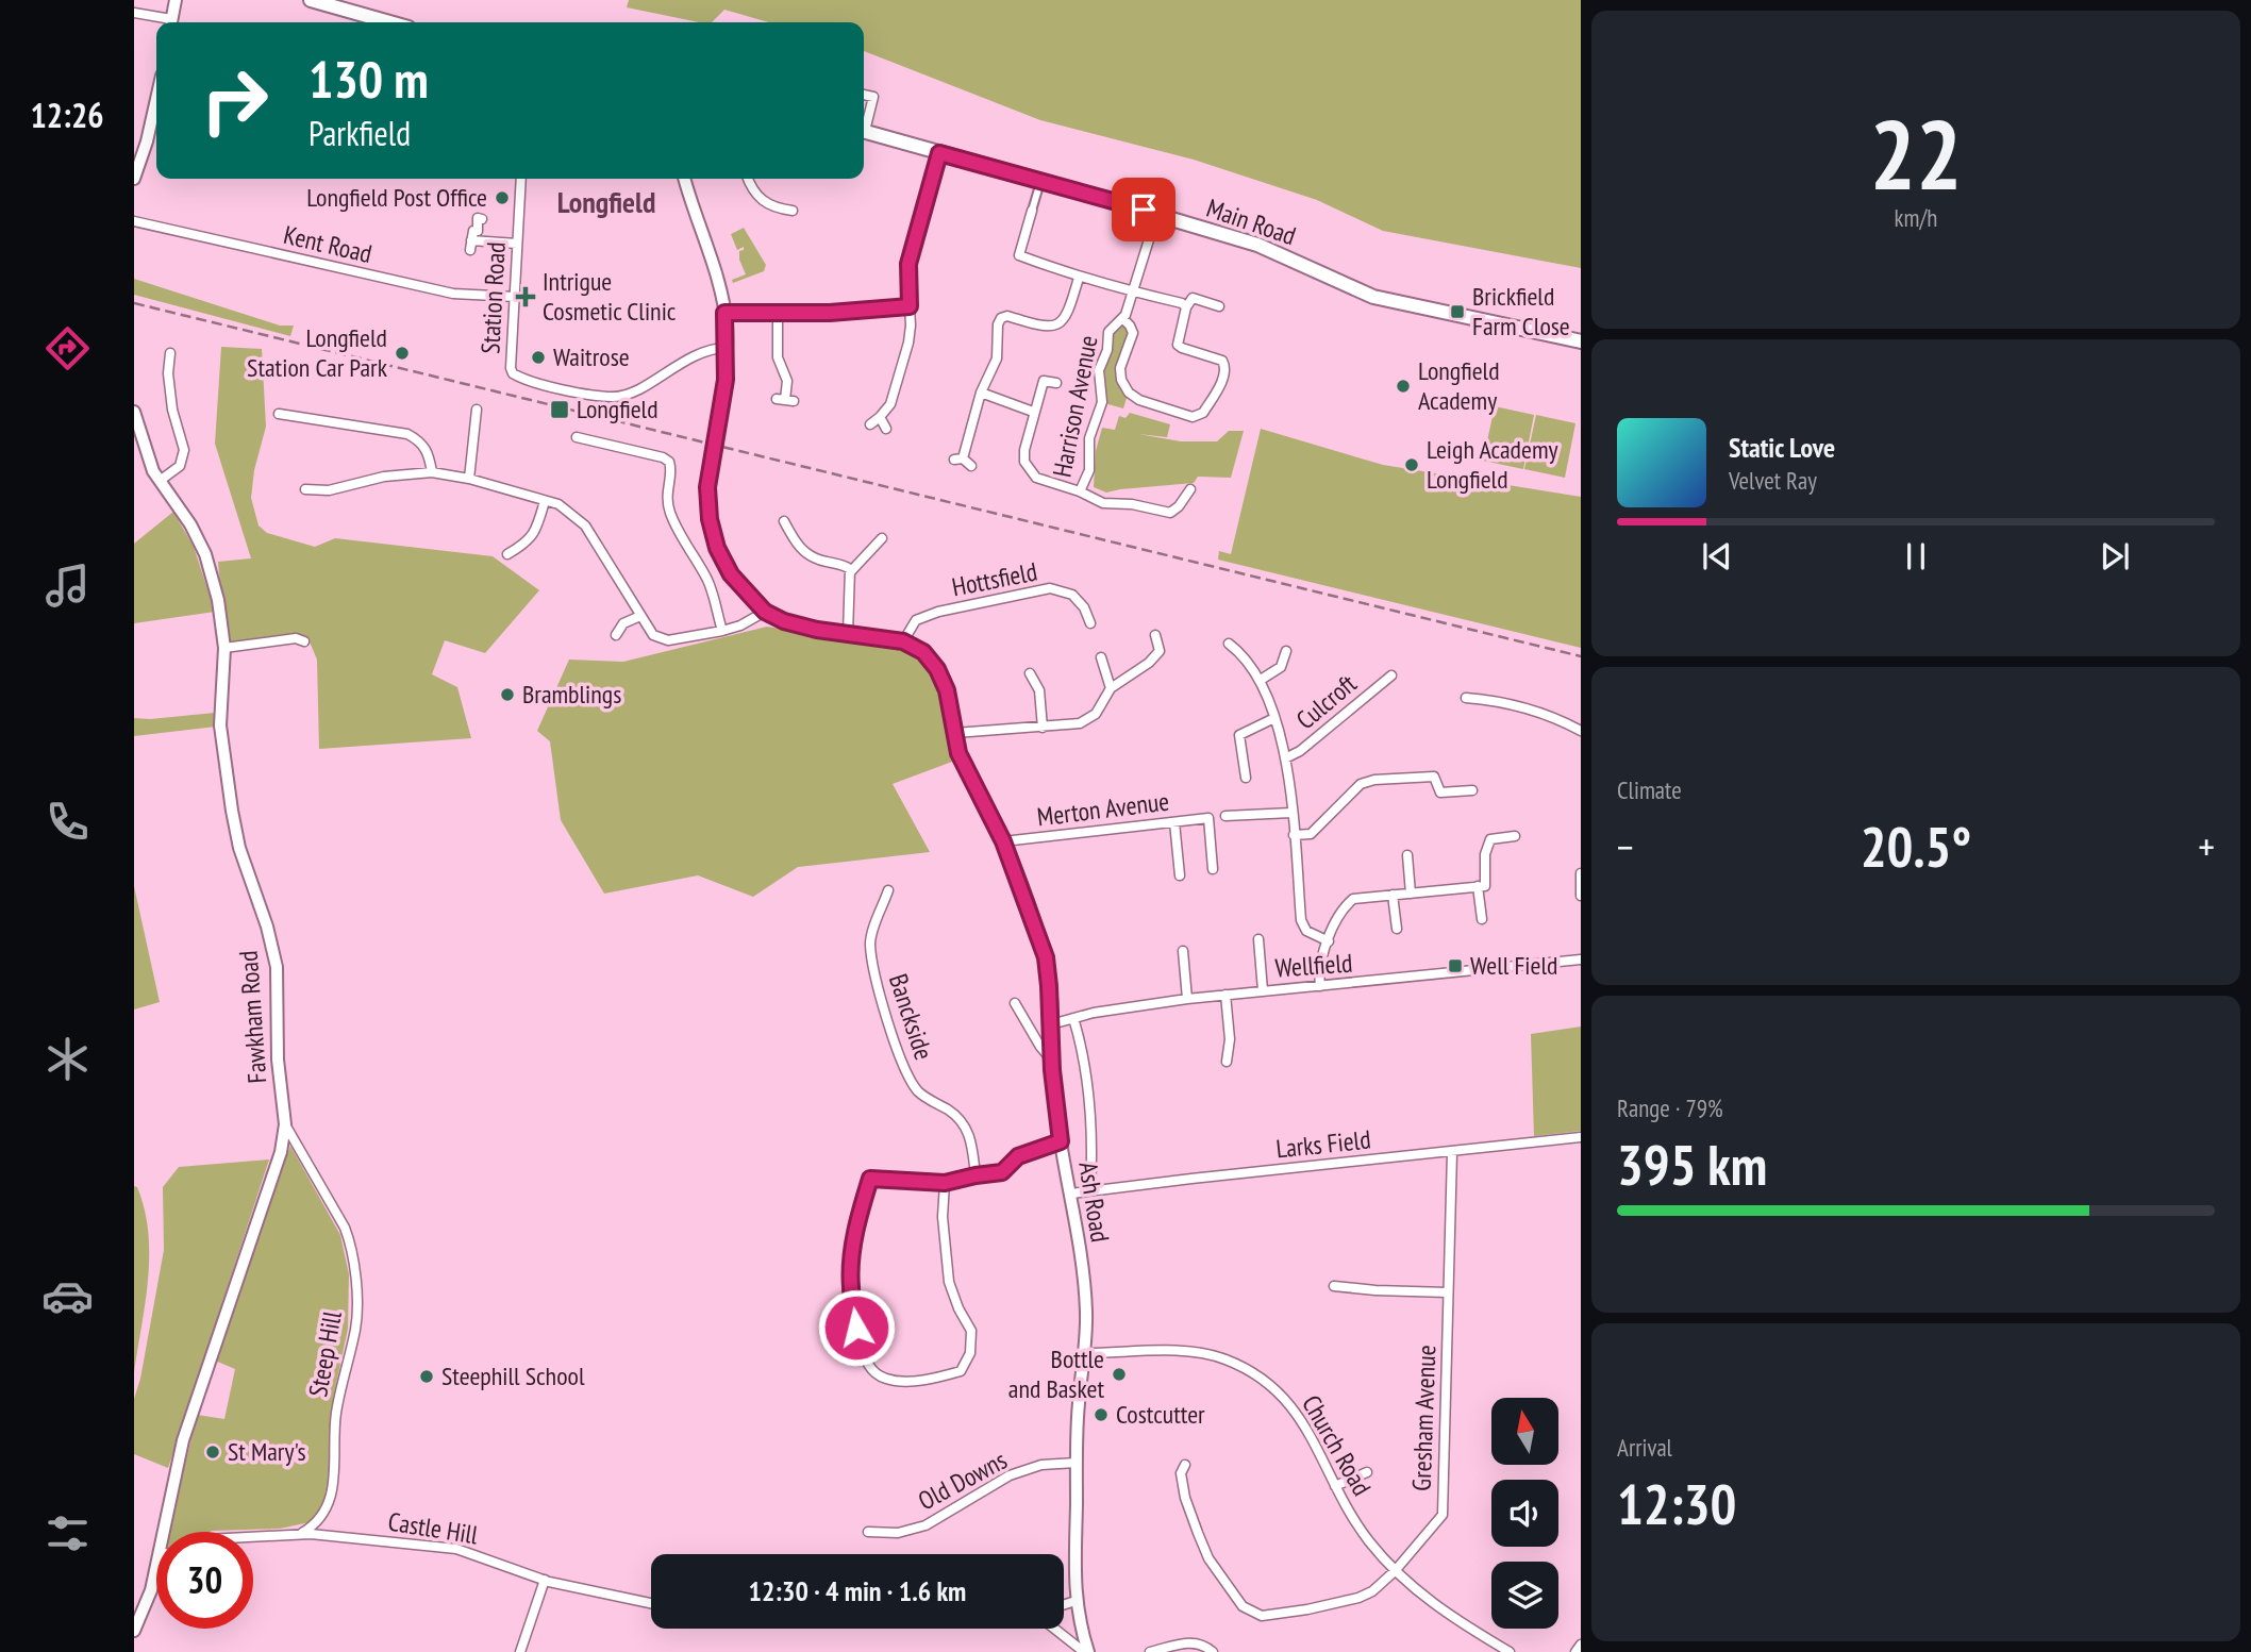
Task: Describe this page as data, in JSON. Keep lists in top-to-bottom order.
{
  "streets": {
    "main road": ["Main Road"],
    "street": [
      "Kent Road",
      "Station Road",
      "Harrison Avenue",
      "Hottsfield",
      "Culcroft",
      "Merton Avenue",
      "Wellfield",
      "Fawkham Road",
      "Banckside",
      "Larks Field",
      "Ash Road",
      "Steep Hill",
      "Gresham Avenue",
      "Church Road",
      "Old Downs",
      "Castle Hill"
    ]
  },
  "crossings": [
    ["Main Road", "Harrison Avenue"],
    ["Kent Road", "Station Road"],
    ["Station Road", "Ash Road"],
    ["Hottsfield", "Ash Road"],
    ["Merton Avenue", "Ash Road"],
    ["Wellfield", "Ash Road"],
    ["Fawkham Road", "Steep Hill"],
    ["Larks Field", "Ash Road"],
    ["Larks Field", "Gresham Avenue"],
    ["Ash Road", "Church Road"],
    ["Ash Road", "Old Downs"],
    ["Gresham Avenue", "Church Road"]
  ],
  "districts": ["Longfield"],
  "places": {
    "other": [
      "Longfield Post Office",
      "Longfield Station Car Park",
      "Waitrose",
      "Longfield Academy",
      "Leigh Academy Longfield",
      "Bramblings",
      "Bottle and Basket",
      "Steephill School",
      "Costcutter",
      "St Mary's"
    ],
    "health": ["Intrigue Cosmetic Clinic"],
    "transit": ["Brickfield Farm Close", "Longfield", "Well Field"]
  },
  "north": "top",
  "page": {
    "tabs": "12:26",
    "tile": [
      ["22", "km/h"],
      "Climate",
      ["Range · 79%", "395 km"],
      ["Arrival", "12:30"]
    ],
    "turn": ["130 m", "Parkfield"],
    "song": ["Static Love", "Velvet Ray"],
    "heat": ["−", "20.5°", "+"],
    "limit": "30",
    "trip": "12:30 · 4 min · 1.6 km"
  }
}
